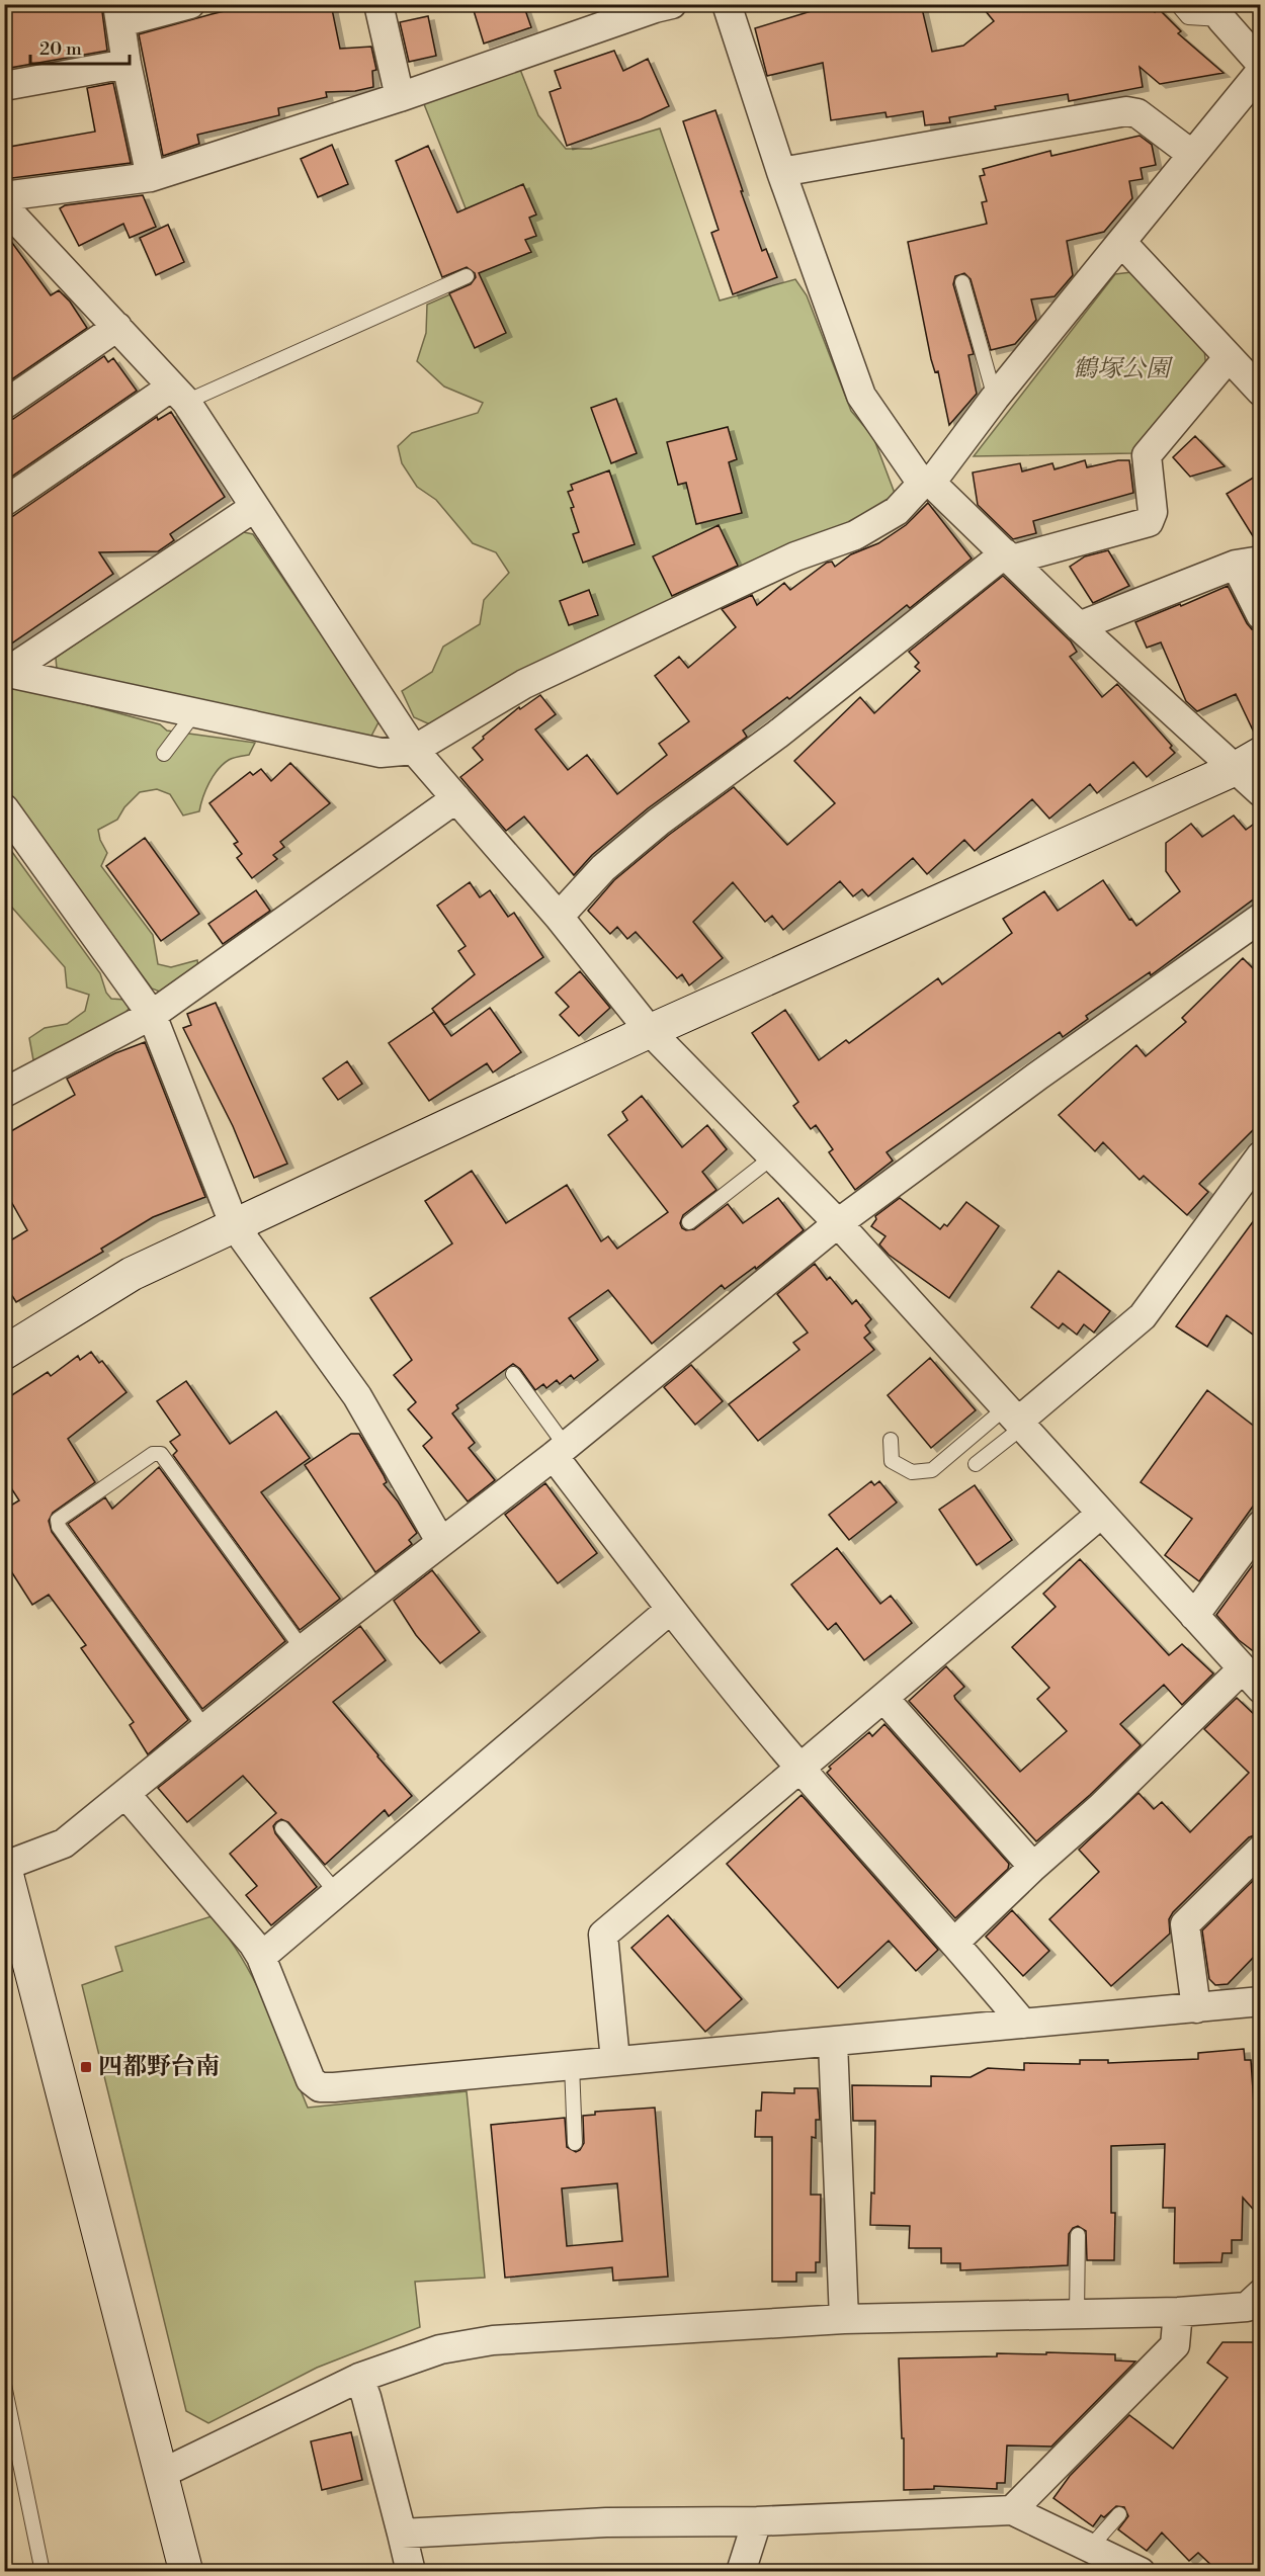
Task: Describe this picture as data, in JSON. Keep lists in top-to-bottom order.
{
  "parks": ["鶴塚公園"],
  "places": {
    "transit": ["四都野台南"]
  },
  "scale_bar": "20 m"
}
